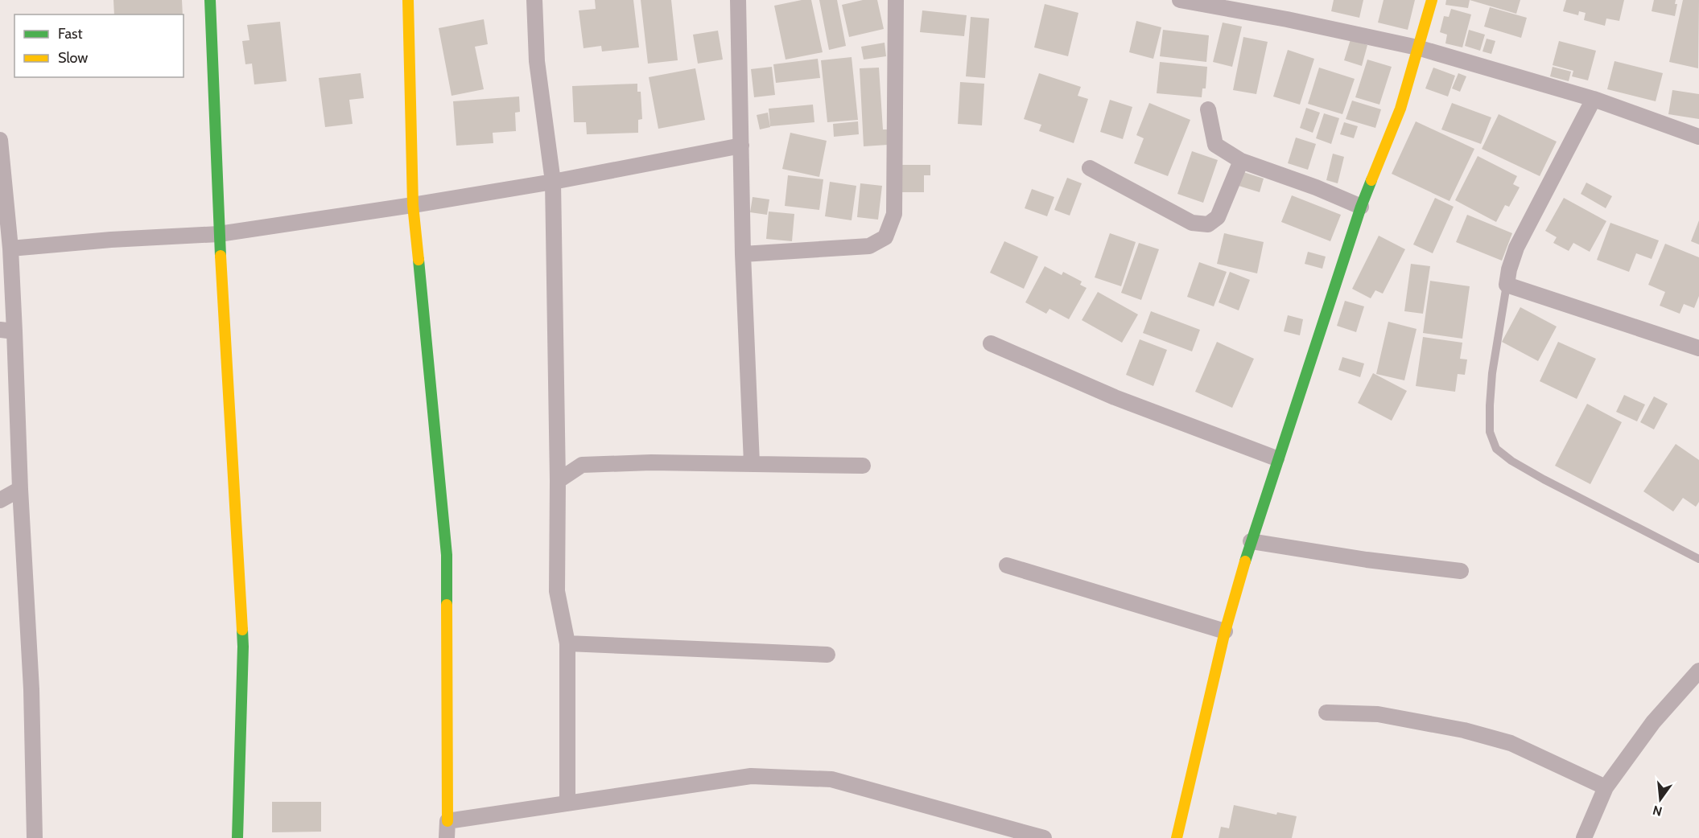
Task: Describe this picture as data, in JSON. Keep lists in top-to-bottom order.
{
  "legend": ["Fast", "Slow"],
  "north": "bottom"
}
